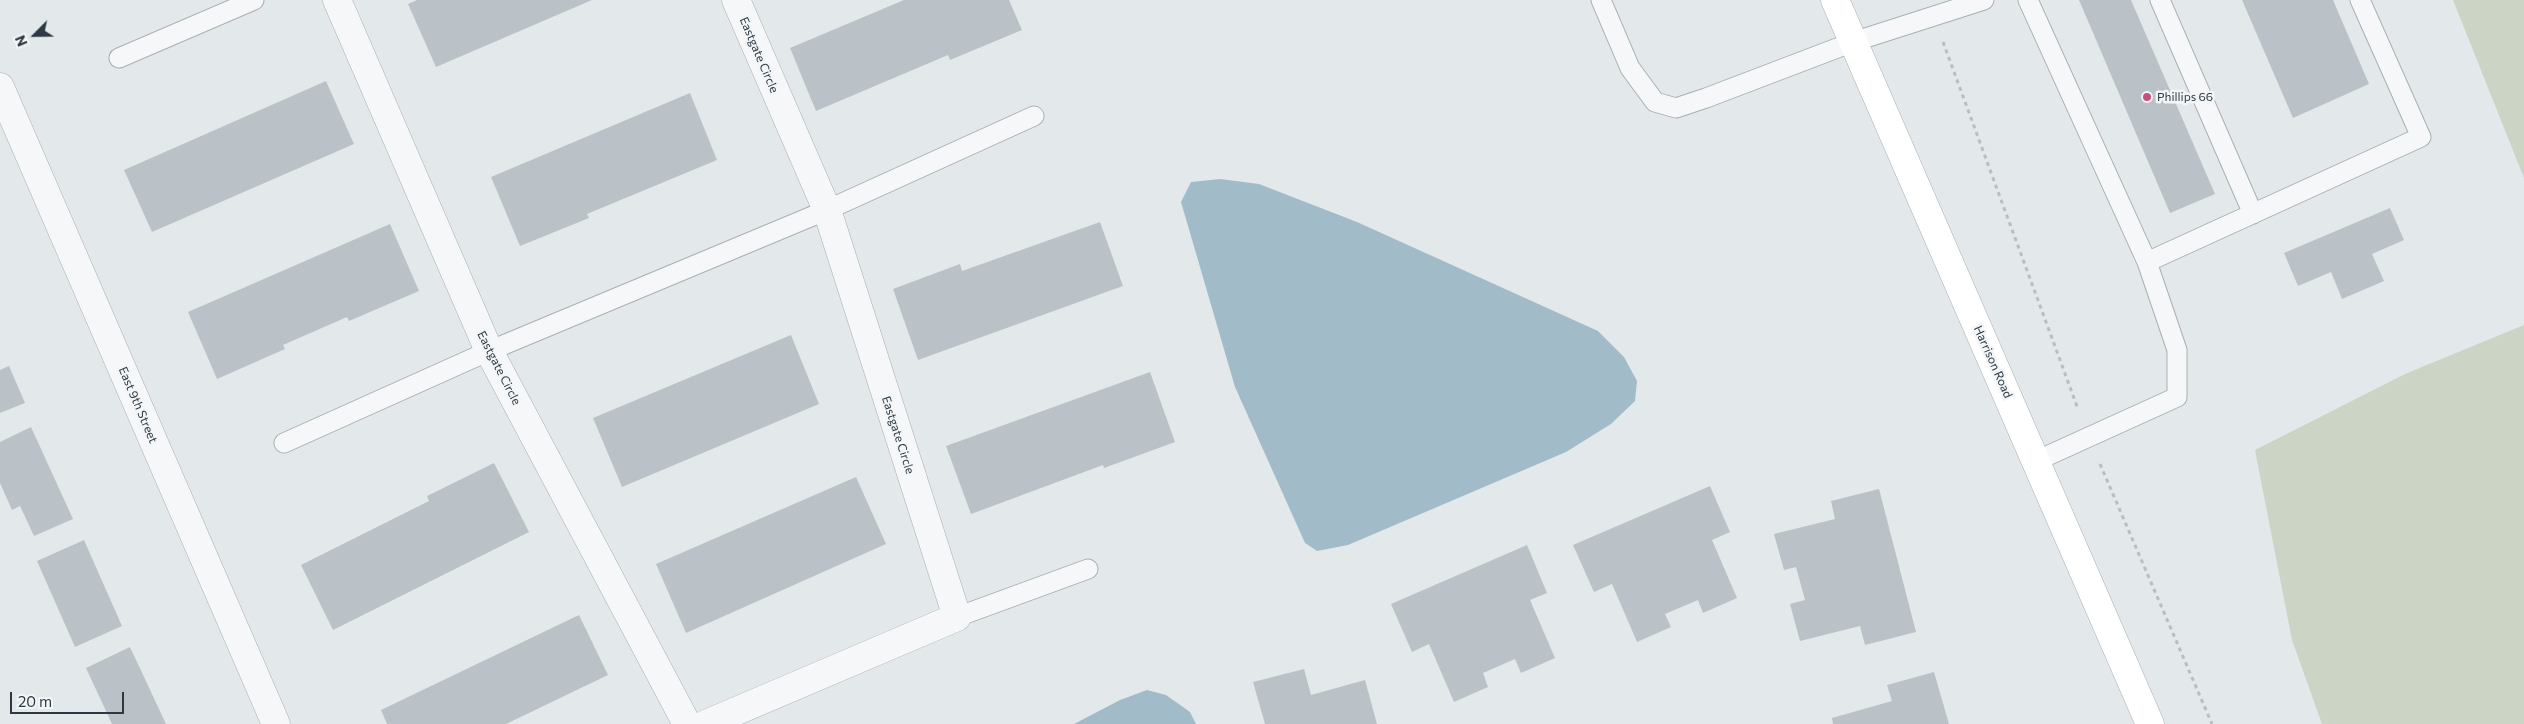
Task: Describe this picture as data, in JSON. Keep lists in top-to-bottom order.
{
  "streets": {
    "street": ["Eastgate Circle", "Harrison Road", "East 9th Street"]
  },
  "places": ["Phillips 66"],
  "scale_bar": "20 m",
  "north": "bottom left"
}
